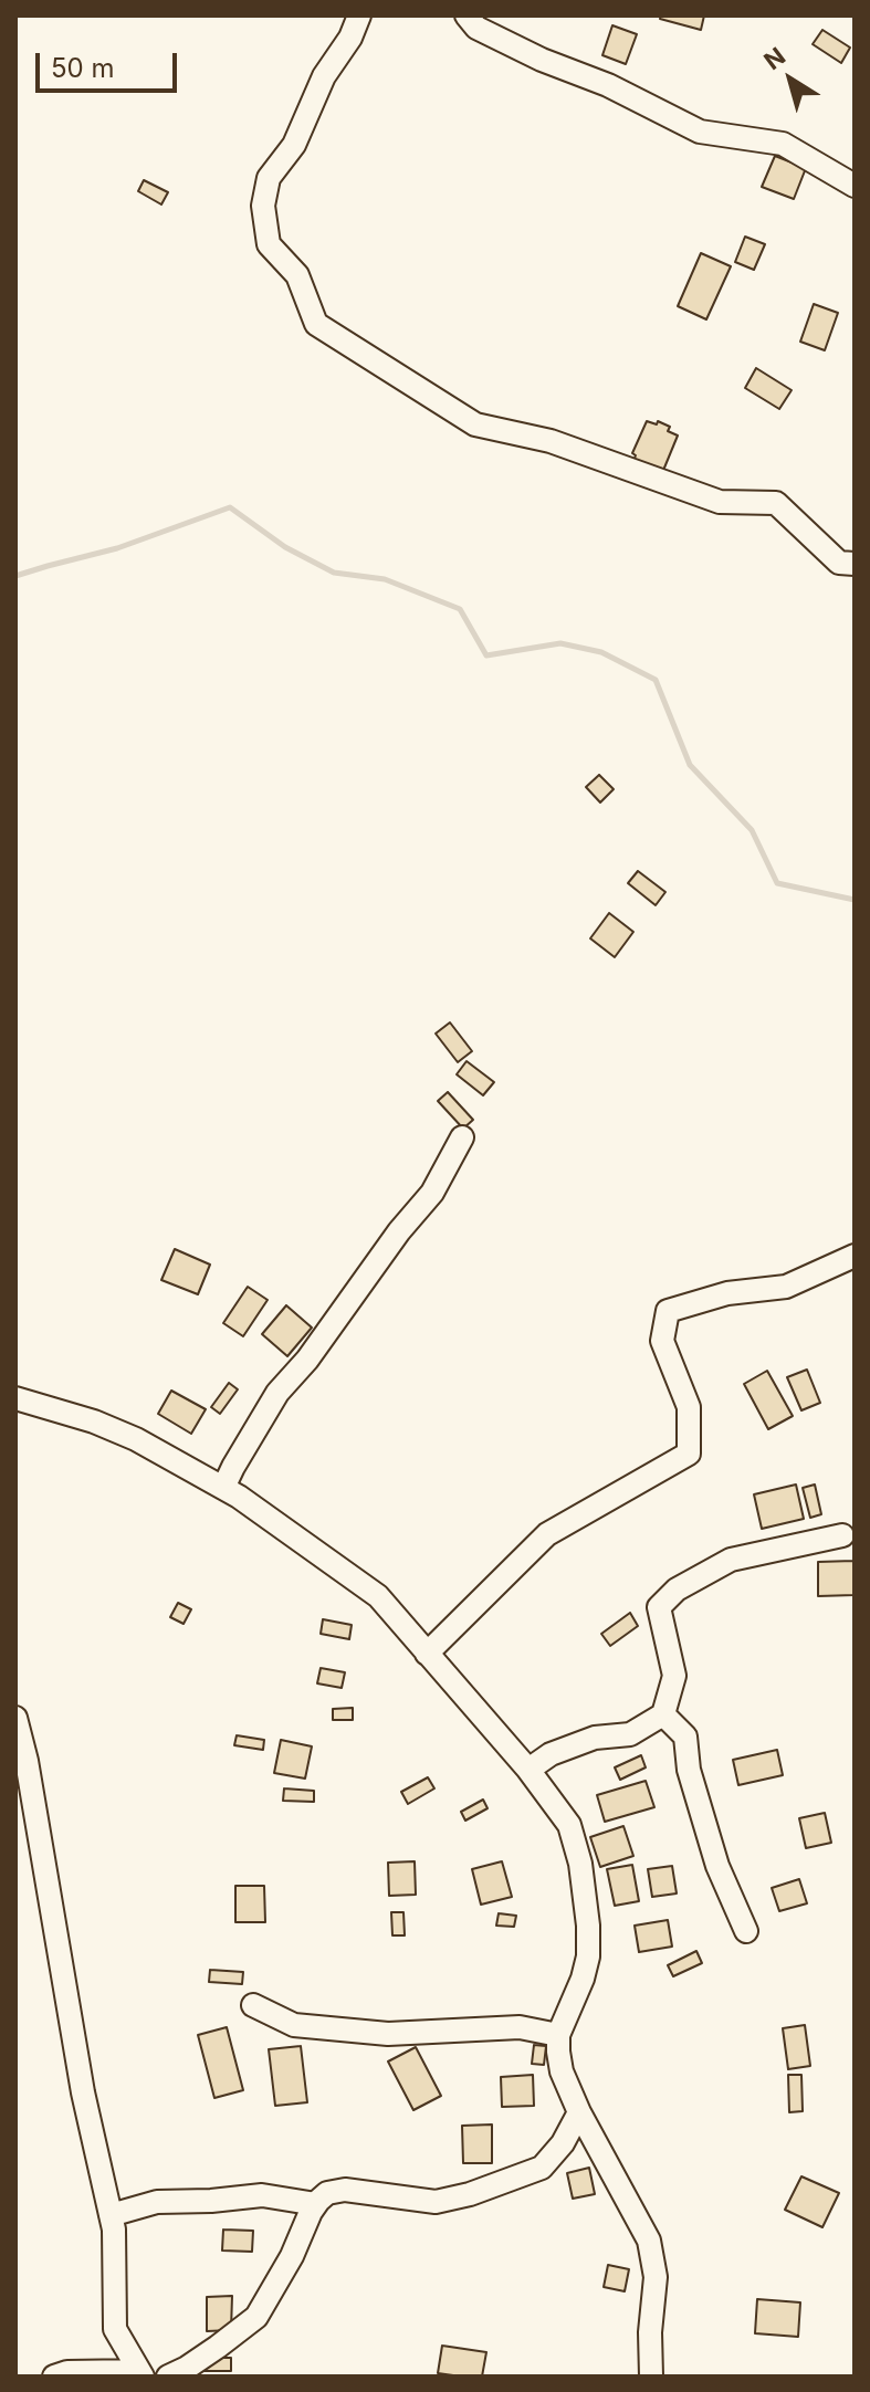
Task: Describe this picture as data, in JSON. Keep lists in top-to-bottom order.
{
  "scale_bar": "50 m",
  "north": "top left"
}
